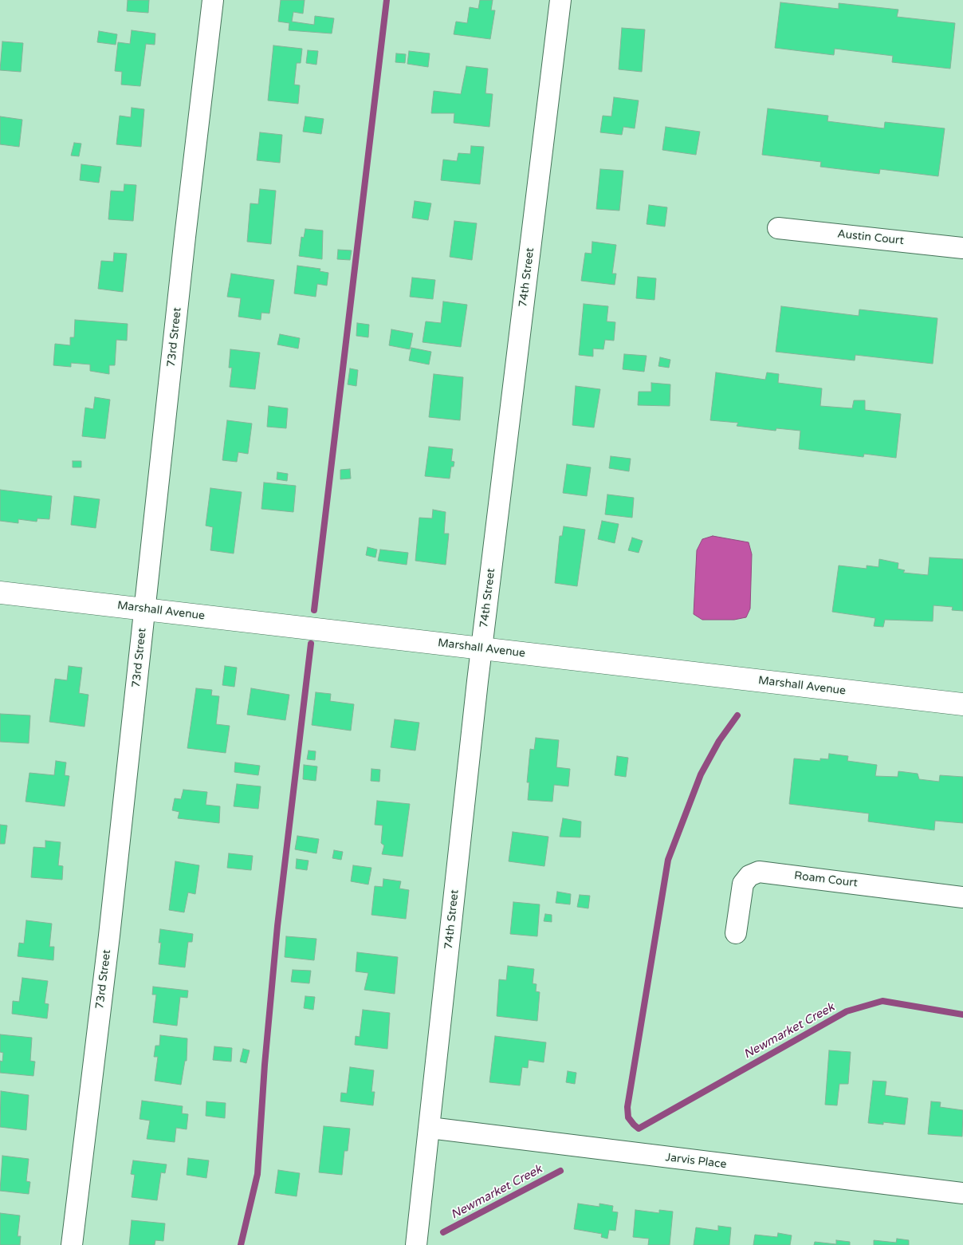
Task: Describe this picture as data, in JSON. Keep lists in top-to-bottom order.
{
  "streets": {
    "street": [
      "Austin Court",
      "74th Street",
      "73rd Street",
      "Marshall Avenue",
      "Roam Court",
      "Jarvis Place"
    ]
  },
  "crossings": [
    ["74th Street", "Marshall Avenue"],
    ["74th Street", "Jarvis Place"],
    ["73rd Street", "Marshall Avenue"]
  ],
  "water": ["Newmarket Creek"]
}
